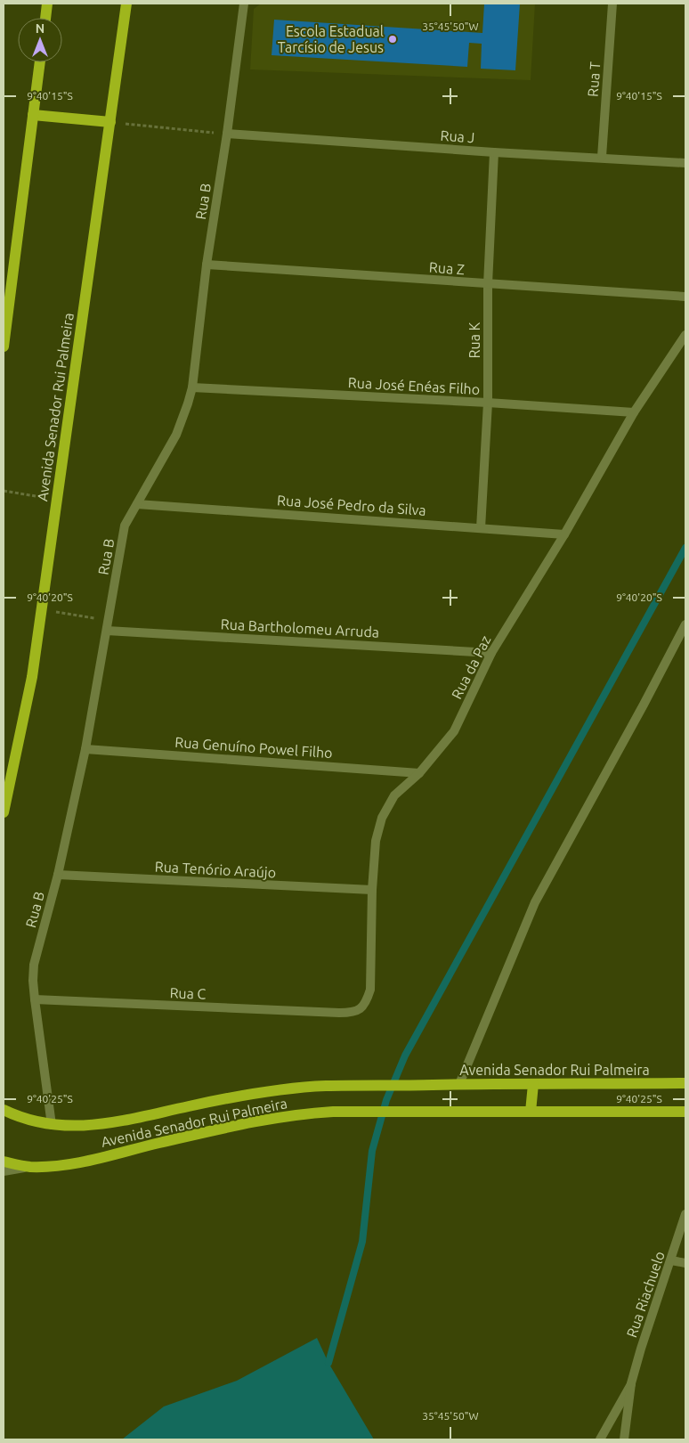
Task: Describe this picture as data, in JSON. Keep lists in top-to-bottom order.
{
  "streets": {
    "main road": ["Avenida Senador Rui Palmeira"],
    "street": [
      "Rua T",
      "Rua J",
      "Rua B",
      "Rua Z",
      "Rua K",
      "Rua José Enéas Filho",
      "Rua José Pedro da Silva",
      "Rua Bartholomeu Arruda",
      "Rua da Paz",
      "Rua Genuíno Powel Filho",
      "Rua Tenório Araújo",
      "Rua C",
      "Rua Riachuelo"
    ]
  },
  "crossings": [
    ["Rua T", "Rua J"],
    ["Rua J", "Rua B"],
    ["Rua J", "Rua K"],
    ["Rua B", "Rua Z"],
    ["Rua B", "Rua José Enéas Filho"],
    ["Rua B", "Avenida Senador Rui Palmeira"],
    ["Rua B", "Rua José Pedro da Silva"],
    ["Rua B", "Rua Bartholomeu Arruda"],
    ["Rua B", "Rua Genuíno Powel Filho"],
    ["Rua B", "Rua Tenório Araújo"],
    ["Rua B", "Rua C"],
    ["Rua Z", "Rua K"],
    ["Rua K", "Rua José Enéas Filho"],
    ["Rua K", "Rua José Pedro da Silva"],
    ["Rua José Enéas Filho", "Rua da Paz"],
    ["Rua José Pedro da Silva", "Rua da Paz"],
    ["Rua Bartholomeu Arruda", "Rua da Paz"],
    ["Rua da Paz", "Rua Genuíno Powel Filho"],
    ["Rua da Paz", "Rua Tenório Araújo"],
    ["Rua da Paz", "Rua C"]
  ],
  "places": ["Escola Estadual Tarcísio de Jesus"],
  "north": "top",
  "coordinates": [
    "35°45'50\"W",
    "9°40'15\"S",
    "9°40'20\"S",
    "9°40'25\"S"
  ]
}
